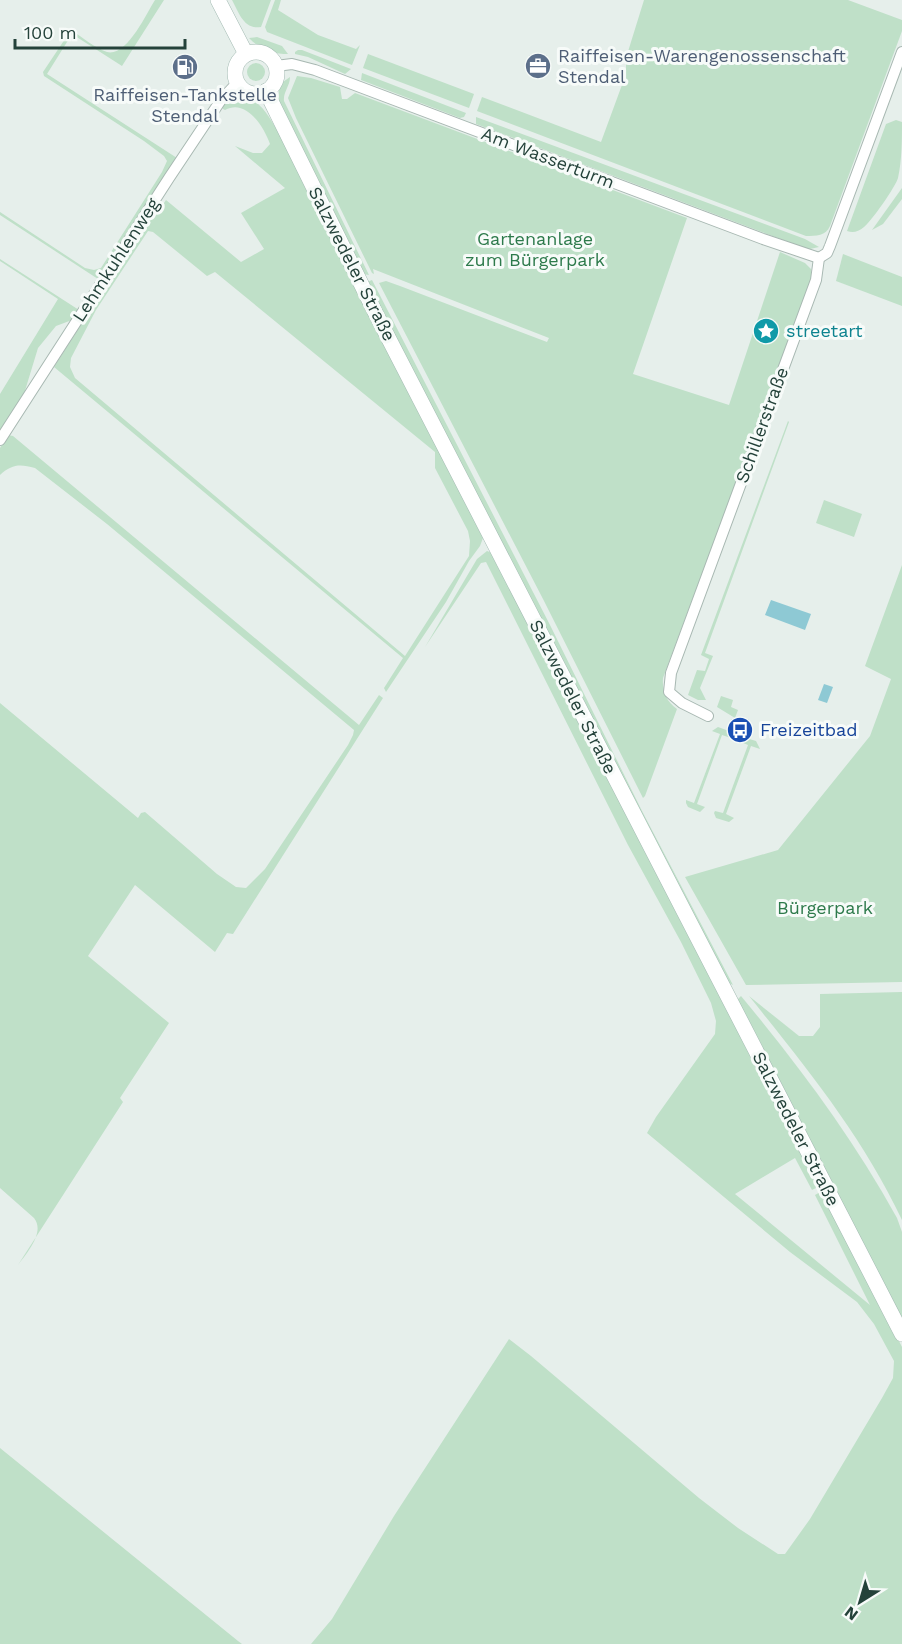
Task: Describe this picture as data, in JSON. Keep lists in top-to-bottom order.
{
  "streets": {
    "main road": ["Salzwedeler Straße"],
    "street": ["Am Wasserturm", "Lehmkuhlenweg", "Schillerstraße"]
  },
  "crossings": [
    ["Am Wasserturm", "Lehmkuhlenweg"],
    ["Am Wasserturm", "Salzwedeler Straße"],
    ["Am Wasserturm", "Schillerstraße"],
    ["Lehmkuhlenweg", "Salzwedeler Straße"]
  ],
  "parks": ["Gartenanlage zum Bürgerpark", "Bürgerpark"],
  "places": {
    "office": ["Raiffeisen-Warengenossenschaft Stendal"],
    "fuel station": ["Raiffeisen-Tankstelle Stendal"],
    "place": ["streetart"],
    "bus stop": ["Freizeitbad"]
  },
  "scale_bar": "100 m",
  "north": "bottom left"
}
